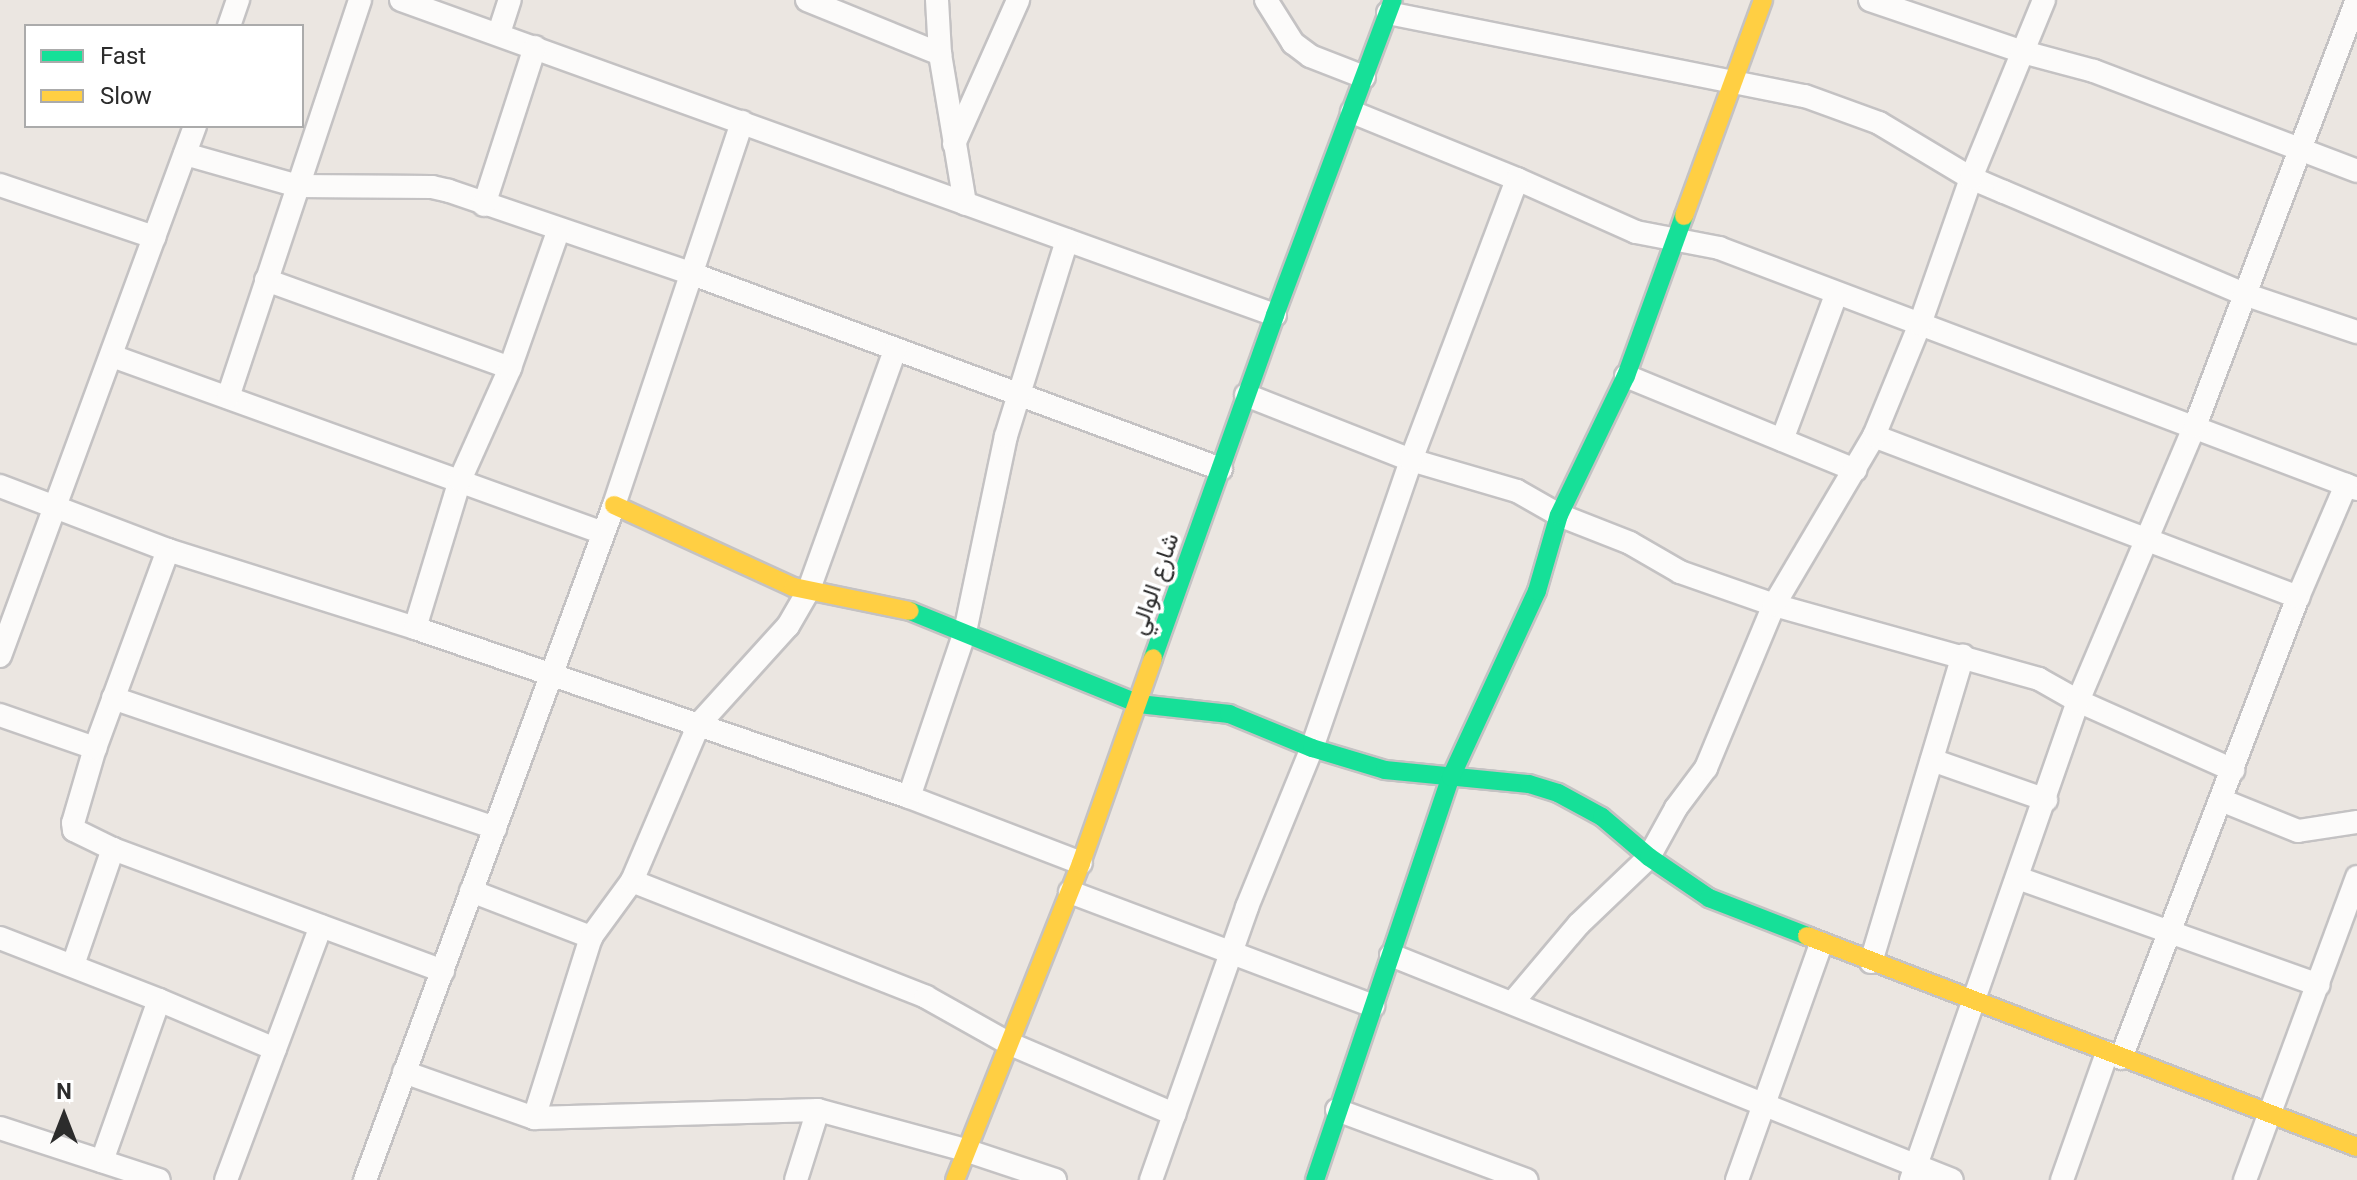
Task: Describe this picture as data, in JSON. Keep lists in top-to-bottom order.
{
  "streets": {
    "street": ["شارع الوالي"]
  },
  "legend": ["Fast", "Slow"],
  "north": "top"
}
